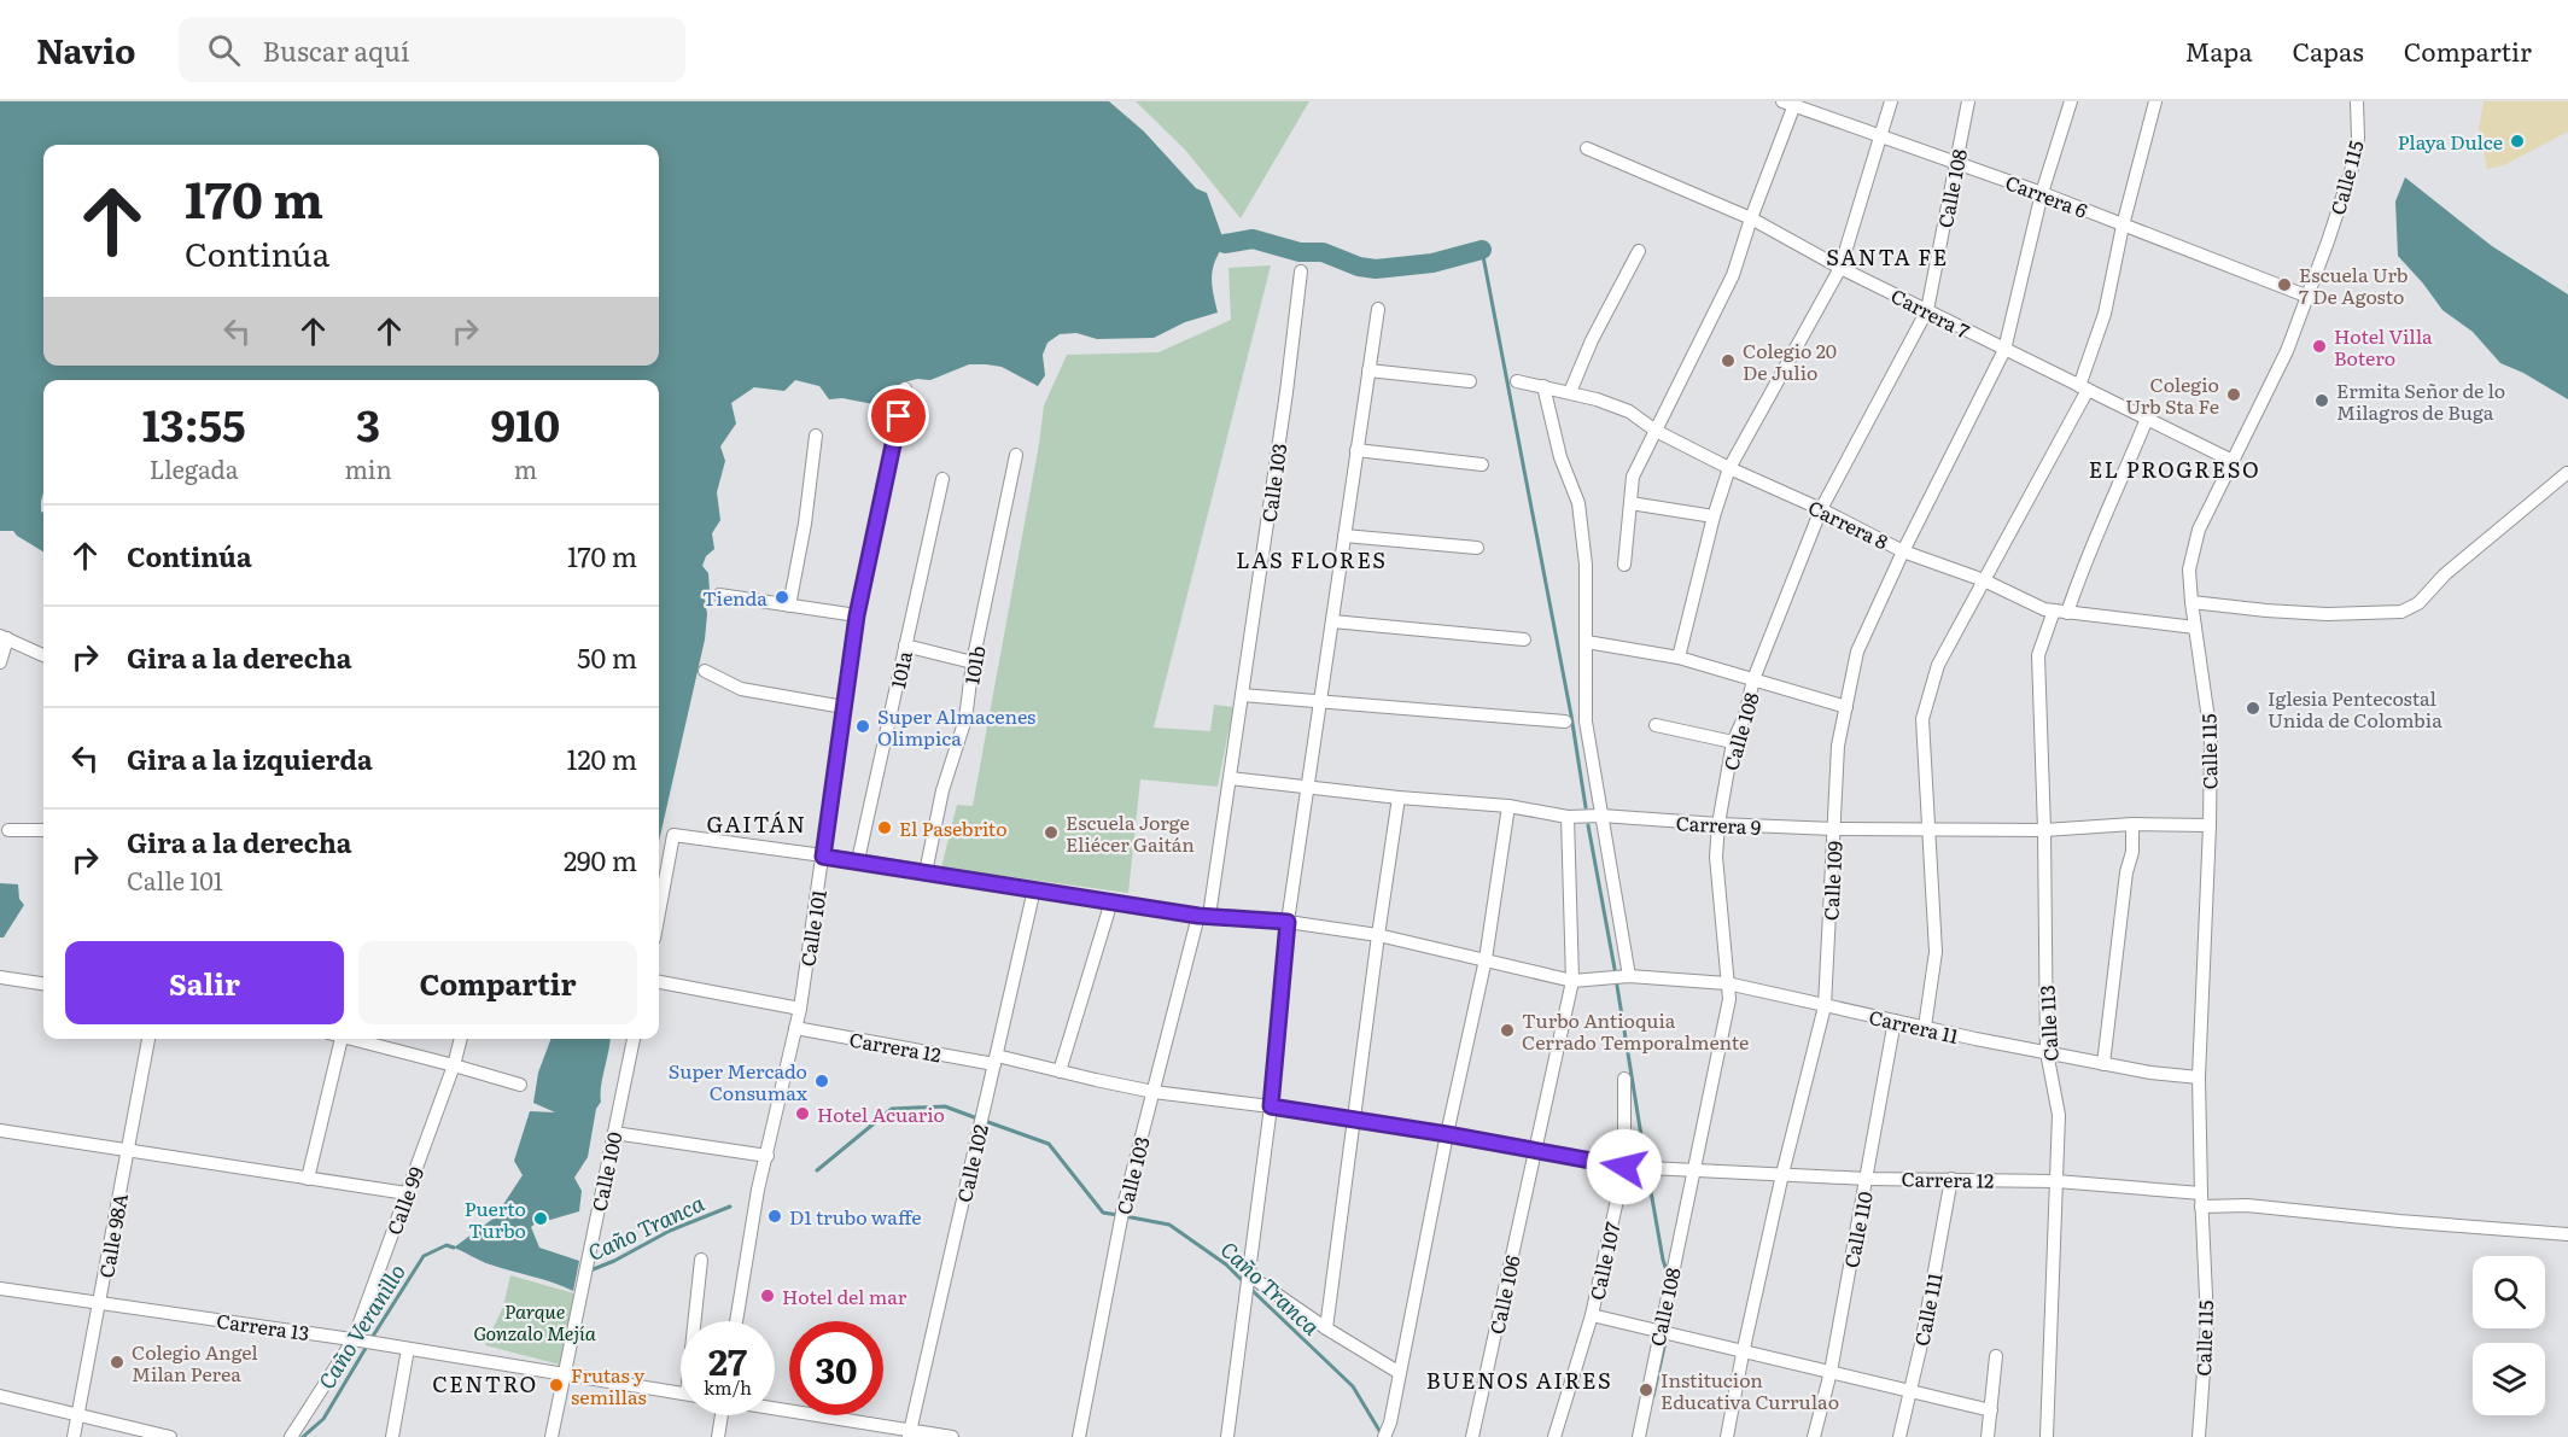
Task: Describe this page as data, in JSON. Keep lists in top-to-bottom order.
{
  "streets": {
    "street": [
      "Calle 115",
      "Calle 108",
      "Carrera 6",
      "Carrera 7",
      "Calle 103",
      "Carrera 8",
      "101b",
      "101a",
      "Carrera 9",
      "Calle 109",
      "Calle 101",
      "Calle 113",
      "Carrera 11",
      "Carrera 12",
      "Calle 102",
      "Calle 100",
      "Calle 99",
      "Calle 110",
      "Calle 98A",
      "Calle 107",
      "Calle 106",
      "Calle 111",
      "Carrera 13"
    ]
  },
  "crossings": [
    ["Calle 115", "Carrera 6"],
    ["Calle 115", "Carrera 7"],
    ["Calle 115", "Carrera 8"],
    ["Calle 115", "Carrera 9"],
    ["Calle 115", "Carrera 11"],
    ["Calle 115", "Carrera 12"],
    ["Calle 108", "Carrera 6"],
    ["Calle 108", "Carrera 7"],
    ["Calle 108", "Carrera 8"],
    ["Calle 108", "Carrera 9"],
    ["Calle 108", "Carrera 11"],
    ["Calle 108", "Carrera 12"],
    ["Carrera 6", "Calle 109"],
    ["Carrera 7", "Calle 109"],
    ["Carrera 7", "Calle 113"],
    ["Calle 103", "Carrera 9"],
    ["Calle 103", "Carrera 11"],
    ["Calle 103", "Carrera 12"],
    ["Carrera 8", "Calle 109"],
    ["Carrera 8", "Calle 113"],
    ["101b", "Carrera 11"],
    ["101a", "Carrera 11"],
    ["Carrera 9", "Calle 109"],
    ["Carrera 9", "Calle 113"],
    ["Carrera 9", "Calle 106"],
    ["Calle 109", "Carrera 11"],
    ["Calle 109", "Carrera 12"],
    ["Calle 101", "Carrera 11"],
    ["Calle 101", "Carrera 12"],
    ["Calle 113", "Carrera 11"],
    ["Calle 113", "Carrera 12"],
    ["Carrera 11", "Calle 102"],
    ["Carrera 11", "Calle 110"],
    ["Carrera 11", "Calle 106"],
    ["Carrera 12", "Calle 102"],
    ["Carrera 12", "Calle 110"],
    ["Carrera 12", "Calle 107"],
    ["Carrera 12", "Calle 111"],
    ["Calle 100", "Carrera 13"],
    ["Calle 99", "Carrera 13"],
    ["Calle 98A", "Carrera 13"]
  ],
  "districts": [
    "SANTA FE",
    "EL PROGRESO",
    "LAS FLORES",
    "GAITÁN",
    "BUENOS AIRES",
    "CENTRO"
  ],
  "water": ["Caño Tranca", "Caño Veranillo"],
  "parks": ["Parque Gonzalo Mejía"],
  "places": [
    "Playa Dulce",
    "Escuela Urb 7 De Agosto",
    "Hotel Villa Botero",
    "Colegio 20 De Julio",
    "Colegio Urb Sta Fe",
    "Ermita Señor de lo Milagros de Buga",
    "Tienda",
    "Iglesia Pentecostal Unida de Colombia",
    "Super Almacenes Olimpica",
    "El Pasebrito",
    "Escuela Jorge Eliécer Gaitán",
    "Turbo Antioquia Cerrado Temporalmente",
    "Super Mercado Consumax",
    "Hotel Acuario",
    "D1 trubo waffe",
    "Puerto Turbo",
    "Hotel del mar",
    "Colegio Angel Milan Perea",
    "Frutas y semillas",
    "Institucion Educativa Currulao"
  ],
  "page": {
    "header": "Navio",
    "search": "Buscar aquí",
    "nav": ["Mapa", "Capas", "Compartir"],
    "turn": ["170 m", "Continúa"],
    "eta": [
      "13:55",
      "Llegada",
      "3",
      "min",
      "910",
      "m"
    ],
    "list": [
      {
        "name": "Continúa",
        "value": "170 m"
      },
      {
        "name": "Gira a la derecha",
        "value": "50 m"
      },
      {
        "name": "Gira a la izquierda",
        "value": "120 m"
      },
      {
        "name": "Gira a la derecha",
        "note": "Calle 101",
        "value": "290 m"
      }
    ],
    "buttons": ["Salir", "Compartir"],
    "speed": "27 km/h",
    "limit": "30"
  }
}
